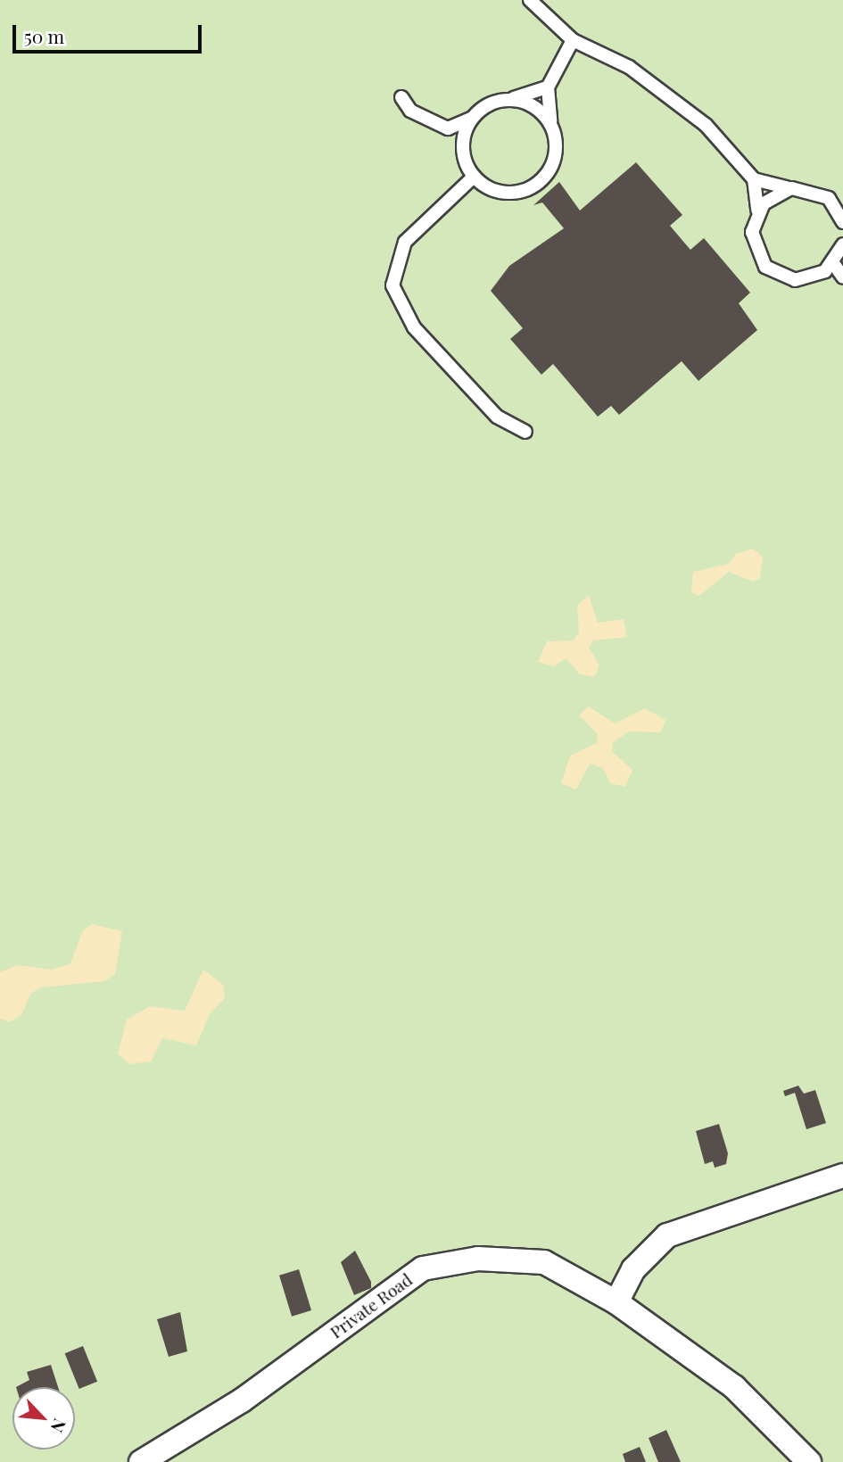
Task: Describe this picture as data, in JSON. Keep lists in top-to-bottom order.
{
  "streets": {
    "street": ["Private Road"]
  },
  "scale_bar": "50 m",
  "north": "bottom right"
}
